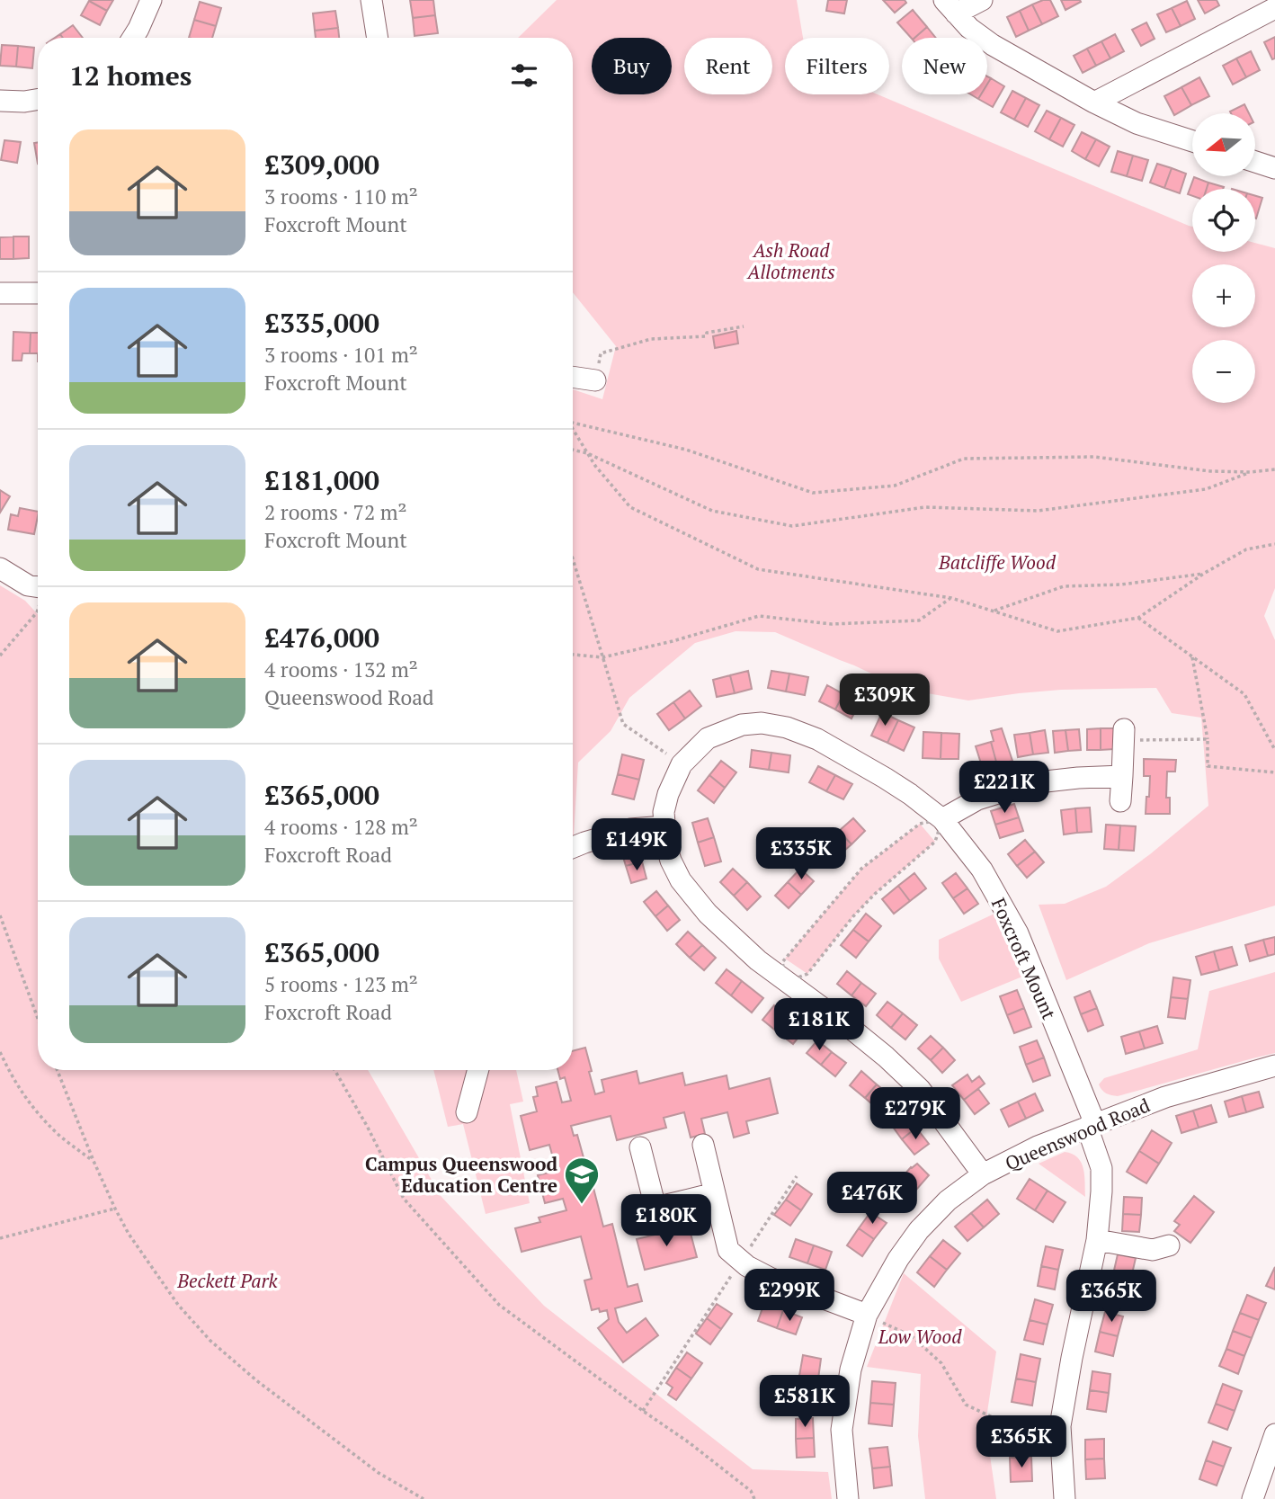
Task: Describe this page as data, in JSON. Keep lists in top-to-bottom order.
{
  "streets": {
    "street": ["Foxcroft Mount", "Queenswood Road"]
  },
  "crossings": [
    ["Foxcroft Mount", "Queenswood Road"]
  ],
  "parks": [
    "Ash Road Allotments",
    "Batcliffe Wood",
    "Beckett Park",
    "Low Wood"
  ],
  "places": {
    "school or university": ["Campus Queenswood Education Centre"]
  },
  "north": "left",
  "page": {
    "chip": [
      "Buy",
      "Rent",
      "Filters",
      "New"
    ],
    "heading": "12 homes",
    "map_buttons": ["+", "−"],
    "list": [
      {
        "name": "£309,000",
        "note": "3 rooms · 110 m² · Foxcroft Mount"
      },
      {
        "name": "£335,000",
        "note": "3 rooms · 101 m² · Foxcroft Mount"
      },
      {
        "name": "£181,000",
        "note": "2 rooms · 72 m² · Foxcroft Mount"
      },
      {
        "name": "£476,000",
        "note": "4 rooms · 132 m² · Queenswood Road"
      },
      {
        "name": "£365,000",
        "note": "4 rooms · 128 m² · Foxcroft Road"
      },
      {
        "name": "£365,000",
        "note": "5 rooms · 123 m² · Foxcroft Road"
      }
    ],
    "price": [
      "£309K",
      "£221K",
      "£149K",
      "£335K",
      "£181K",
      "£279K",
      "£476K",
      "£180K",
      "£299K",
      "£365K",
      "£581K",
      "£365K"
    ]
  }
}
